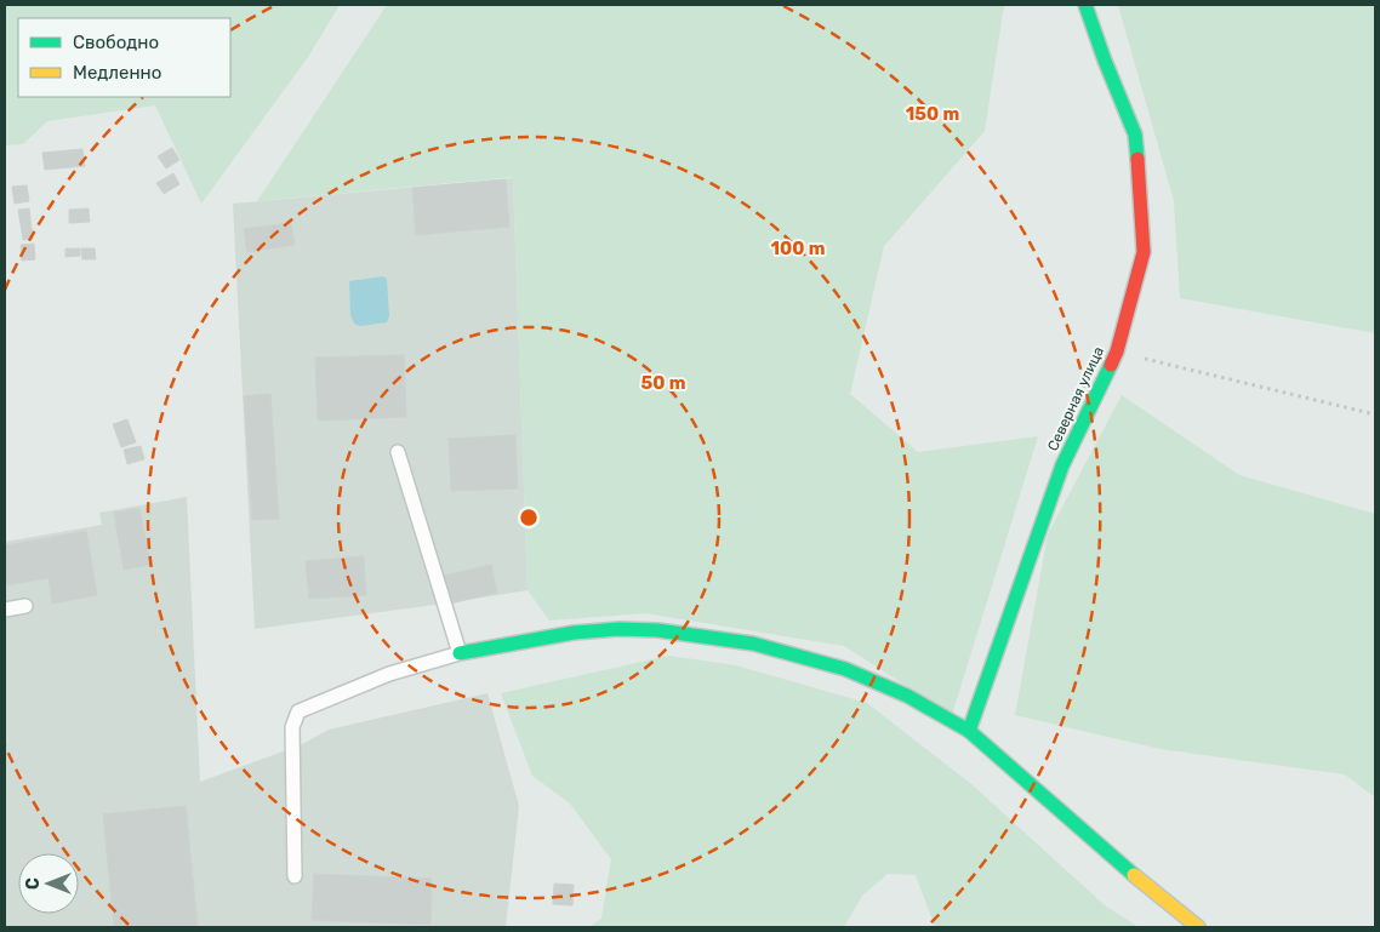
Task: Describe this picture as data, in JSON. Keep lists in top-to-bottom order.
{
  "streets": {
    "street": ["Северная улица"]
  },
  "legend": ["Свободно", "Медленно"],
  "north": "left",
  "rings": ["150 m", "100 m", "50 m"]
}
